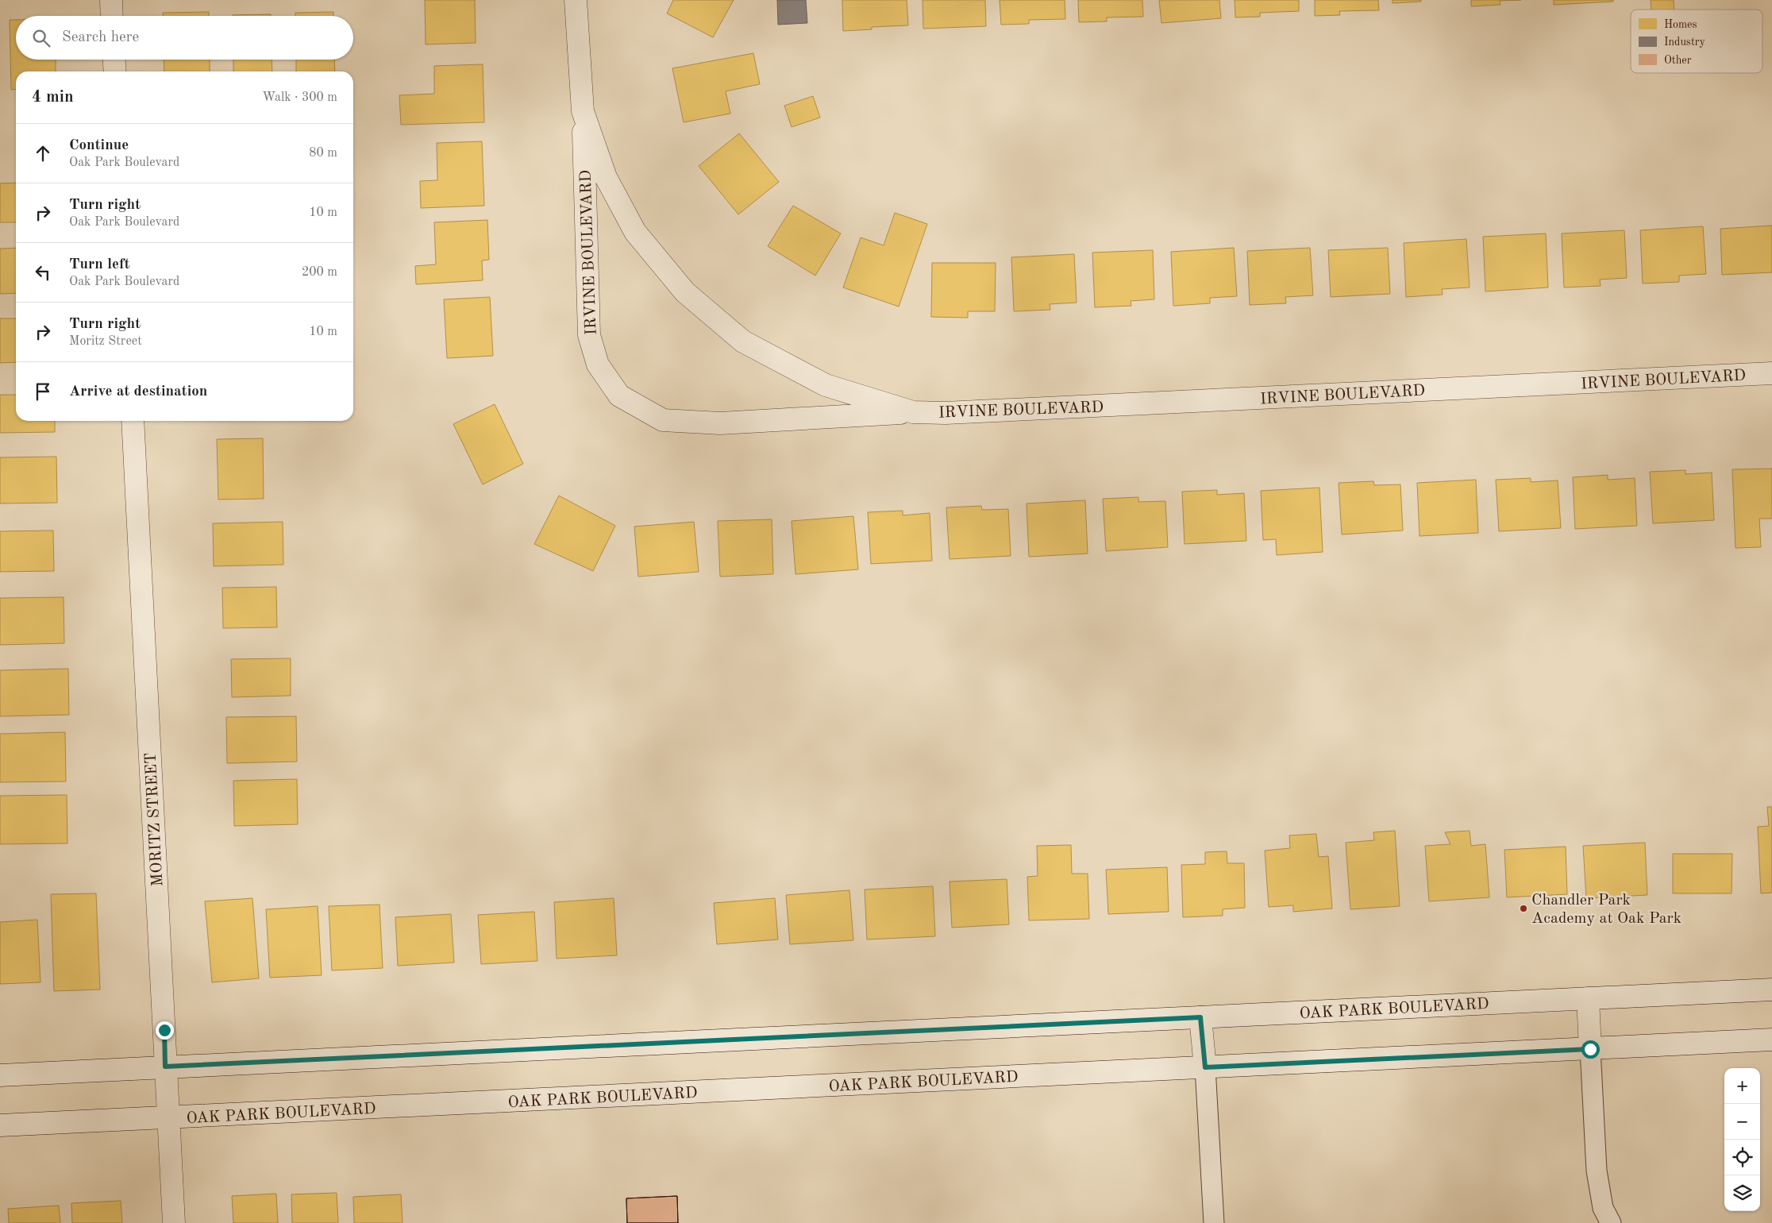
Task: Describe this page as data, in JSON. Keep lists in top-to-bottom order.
{
  "streets": {
    "street": ["IRVINE BOULEVARD", "MORITZ STREET", "OAK PARK BOULEVARD"]
  },
  "crossings": [
    ["MORITZ STREET", "OAK PARK BOULEVARD"]
  ],
  "places": ["Chandler Park Academy at Oak Park"],
  "legend": ["Homes", "Industry", "Other"],
  "page": {
    "search": "Search here",
    "heading": ["4 min", "Walk · 300 m"],
    "list": [
      ["Continue", "Oak Park Boulevard", "80 m"],
      ["Turn right", "Oak Park Boulevard", "10 m"],
      ["Turn left", "Oak Park Boulevard", "200 m"],
      ["Turn right", "Moritz Street", "10 m"],
      "Arrive at destination"
    ],
    "map_buttons": ["+", "−"]
  }
}
